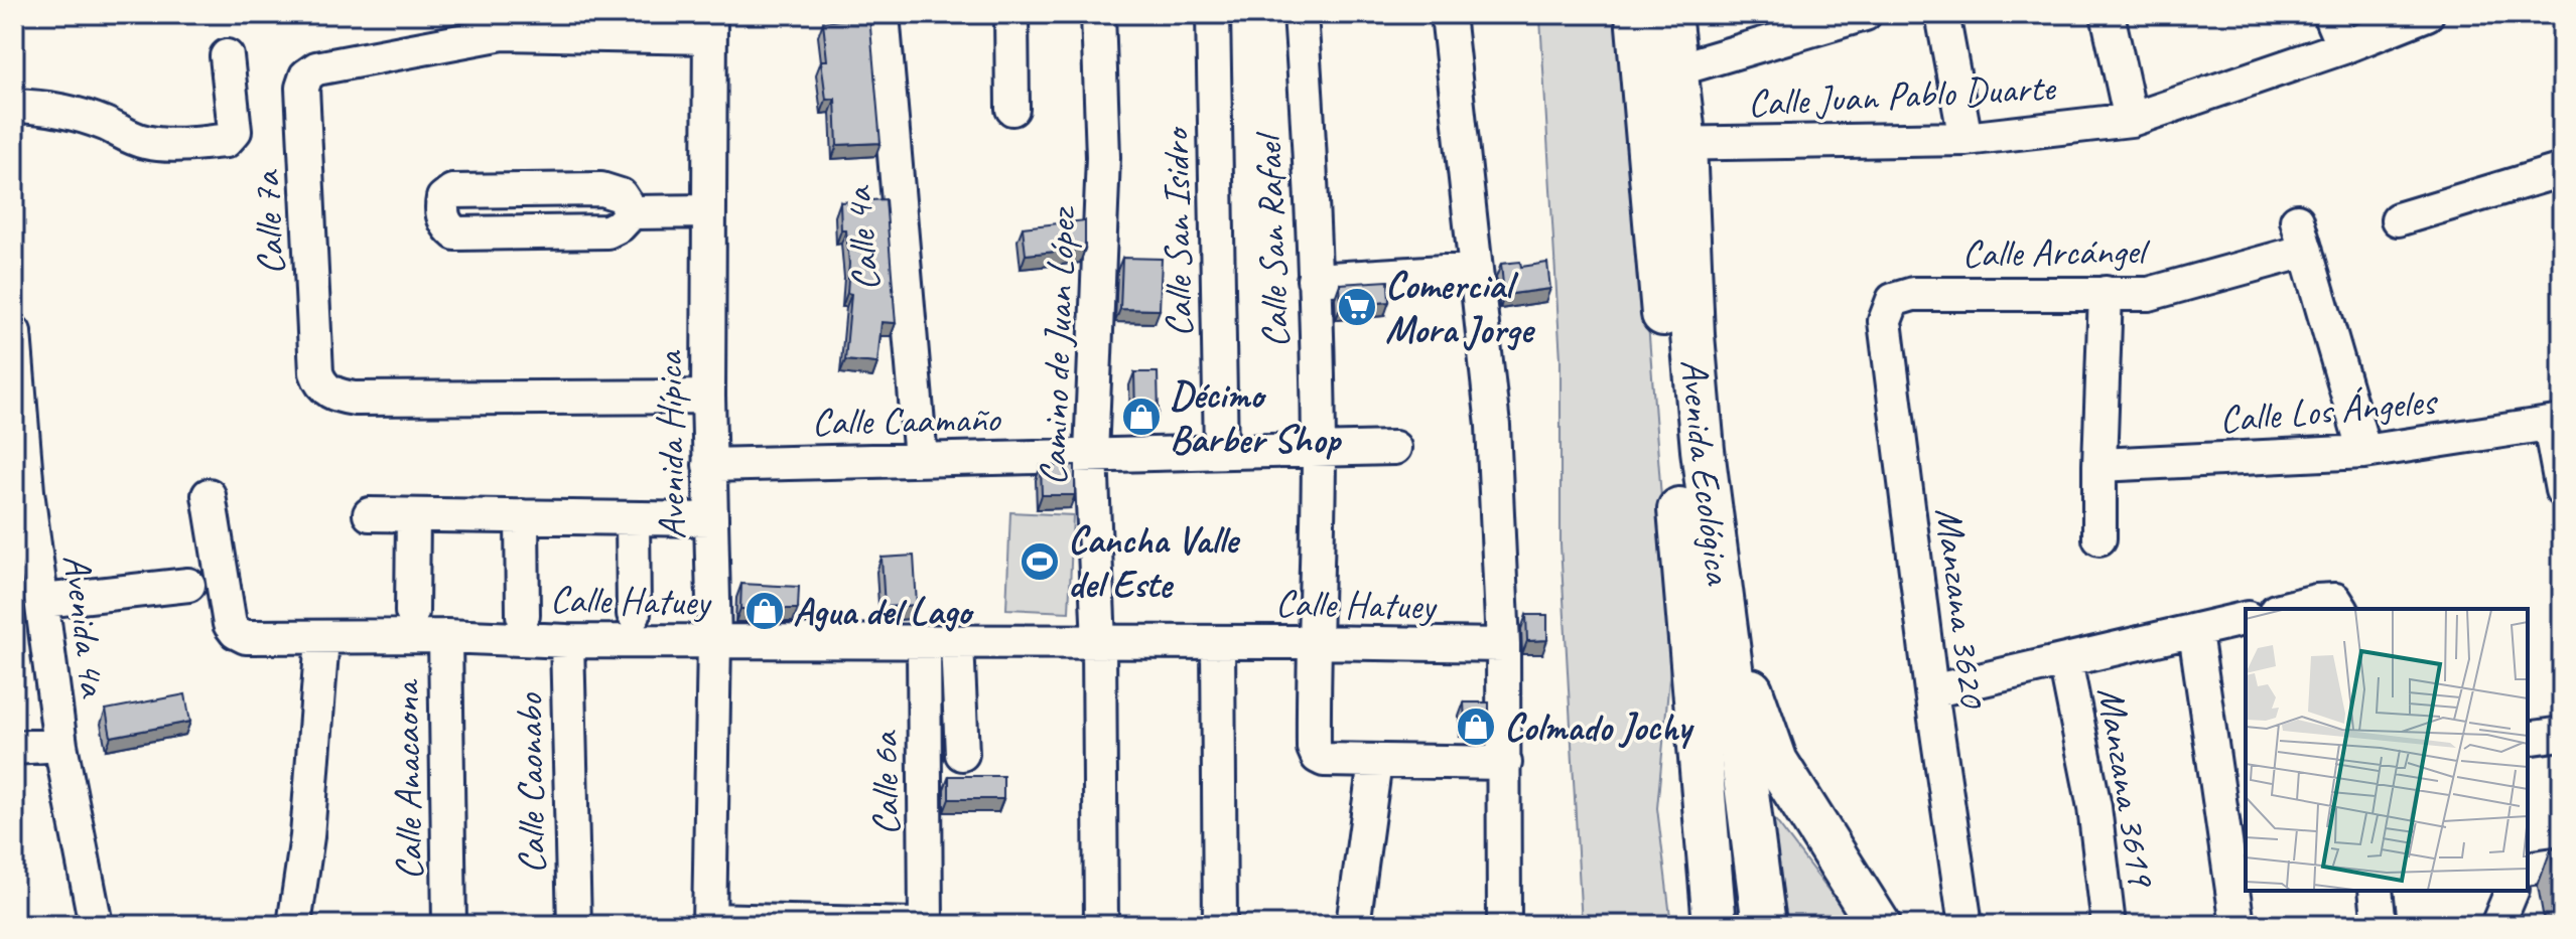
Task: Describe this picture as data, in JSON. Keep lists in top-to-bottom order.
{
  "streets": {
    "main road": ["Avenida Ecológica"],
    "street": [
      "Calle Juan Pablo Duarte",
      "Calle 7a",
      "Calle San Isidro",
      "Calle 4a",
      "Calle San Rafael",
      "Calle Arcángel",
      "Camino de Juan López",
      "Calle Los Ángeles",
      "Calle Caamaño",
      "Avenida Hípica",
      "Calle Hatuey",
      "Manzana 3620",
      "Avenida 4a",
      "Calle Anacaona",
      "Calle Caonabo",
      "Calle 6a",
      "Manzana 3619"
    ]
  },
  "crossings": [
    ["Calle Juan Pablo Duarte", "Avenida Ecológica"],
    ["Calle 7a", "Avenida Hípica"],
    ["Calle San Isidro", "Calle Caamaño"],
    ["Calle 4a", "Calle Caamaño"],
    ["Calle San Rafael", "Calle Caamaño"],
    ["Calle San Rafael", "Calle Hatuey"],
    ["Calle Arcángel", "Calle Los Ángeles"],
    ["Calle Arcángel", "Manzana 3620"],
    ["Camino de Juan López", "Calle Caamaño"],
    ["Camino de Juan López", "Calle Hatuey"],
    ["Calle Caamaño", "Avenida Hípica"],
    ["Avenida Hípica", "Calle Hatuey"],
    ["Calle Hatuey", "Calle Anacaona"],
    ["Calle Hatuey", "Calle Caonabo"],
    ["Calle Hatuey", "Calle 6a"]
  ],
  "places": {
    "supermarket": ["Comercial Mora Jorge"],
    "shop": ["Décimo Barber Shop", "Agua del Lago", "Colmado Jochy"],
    "sports": ["Cancha Valle del Este"]
  }
}
